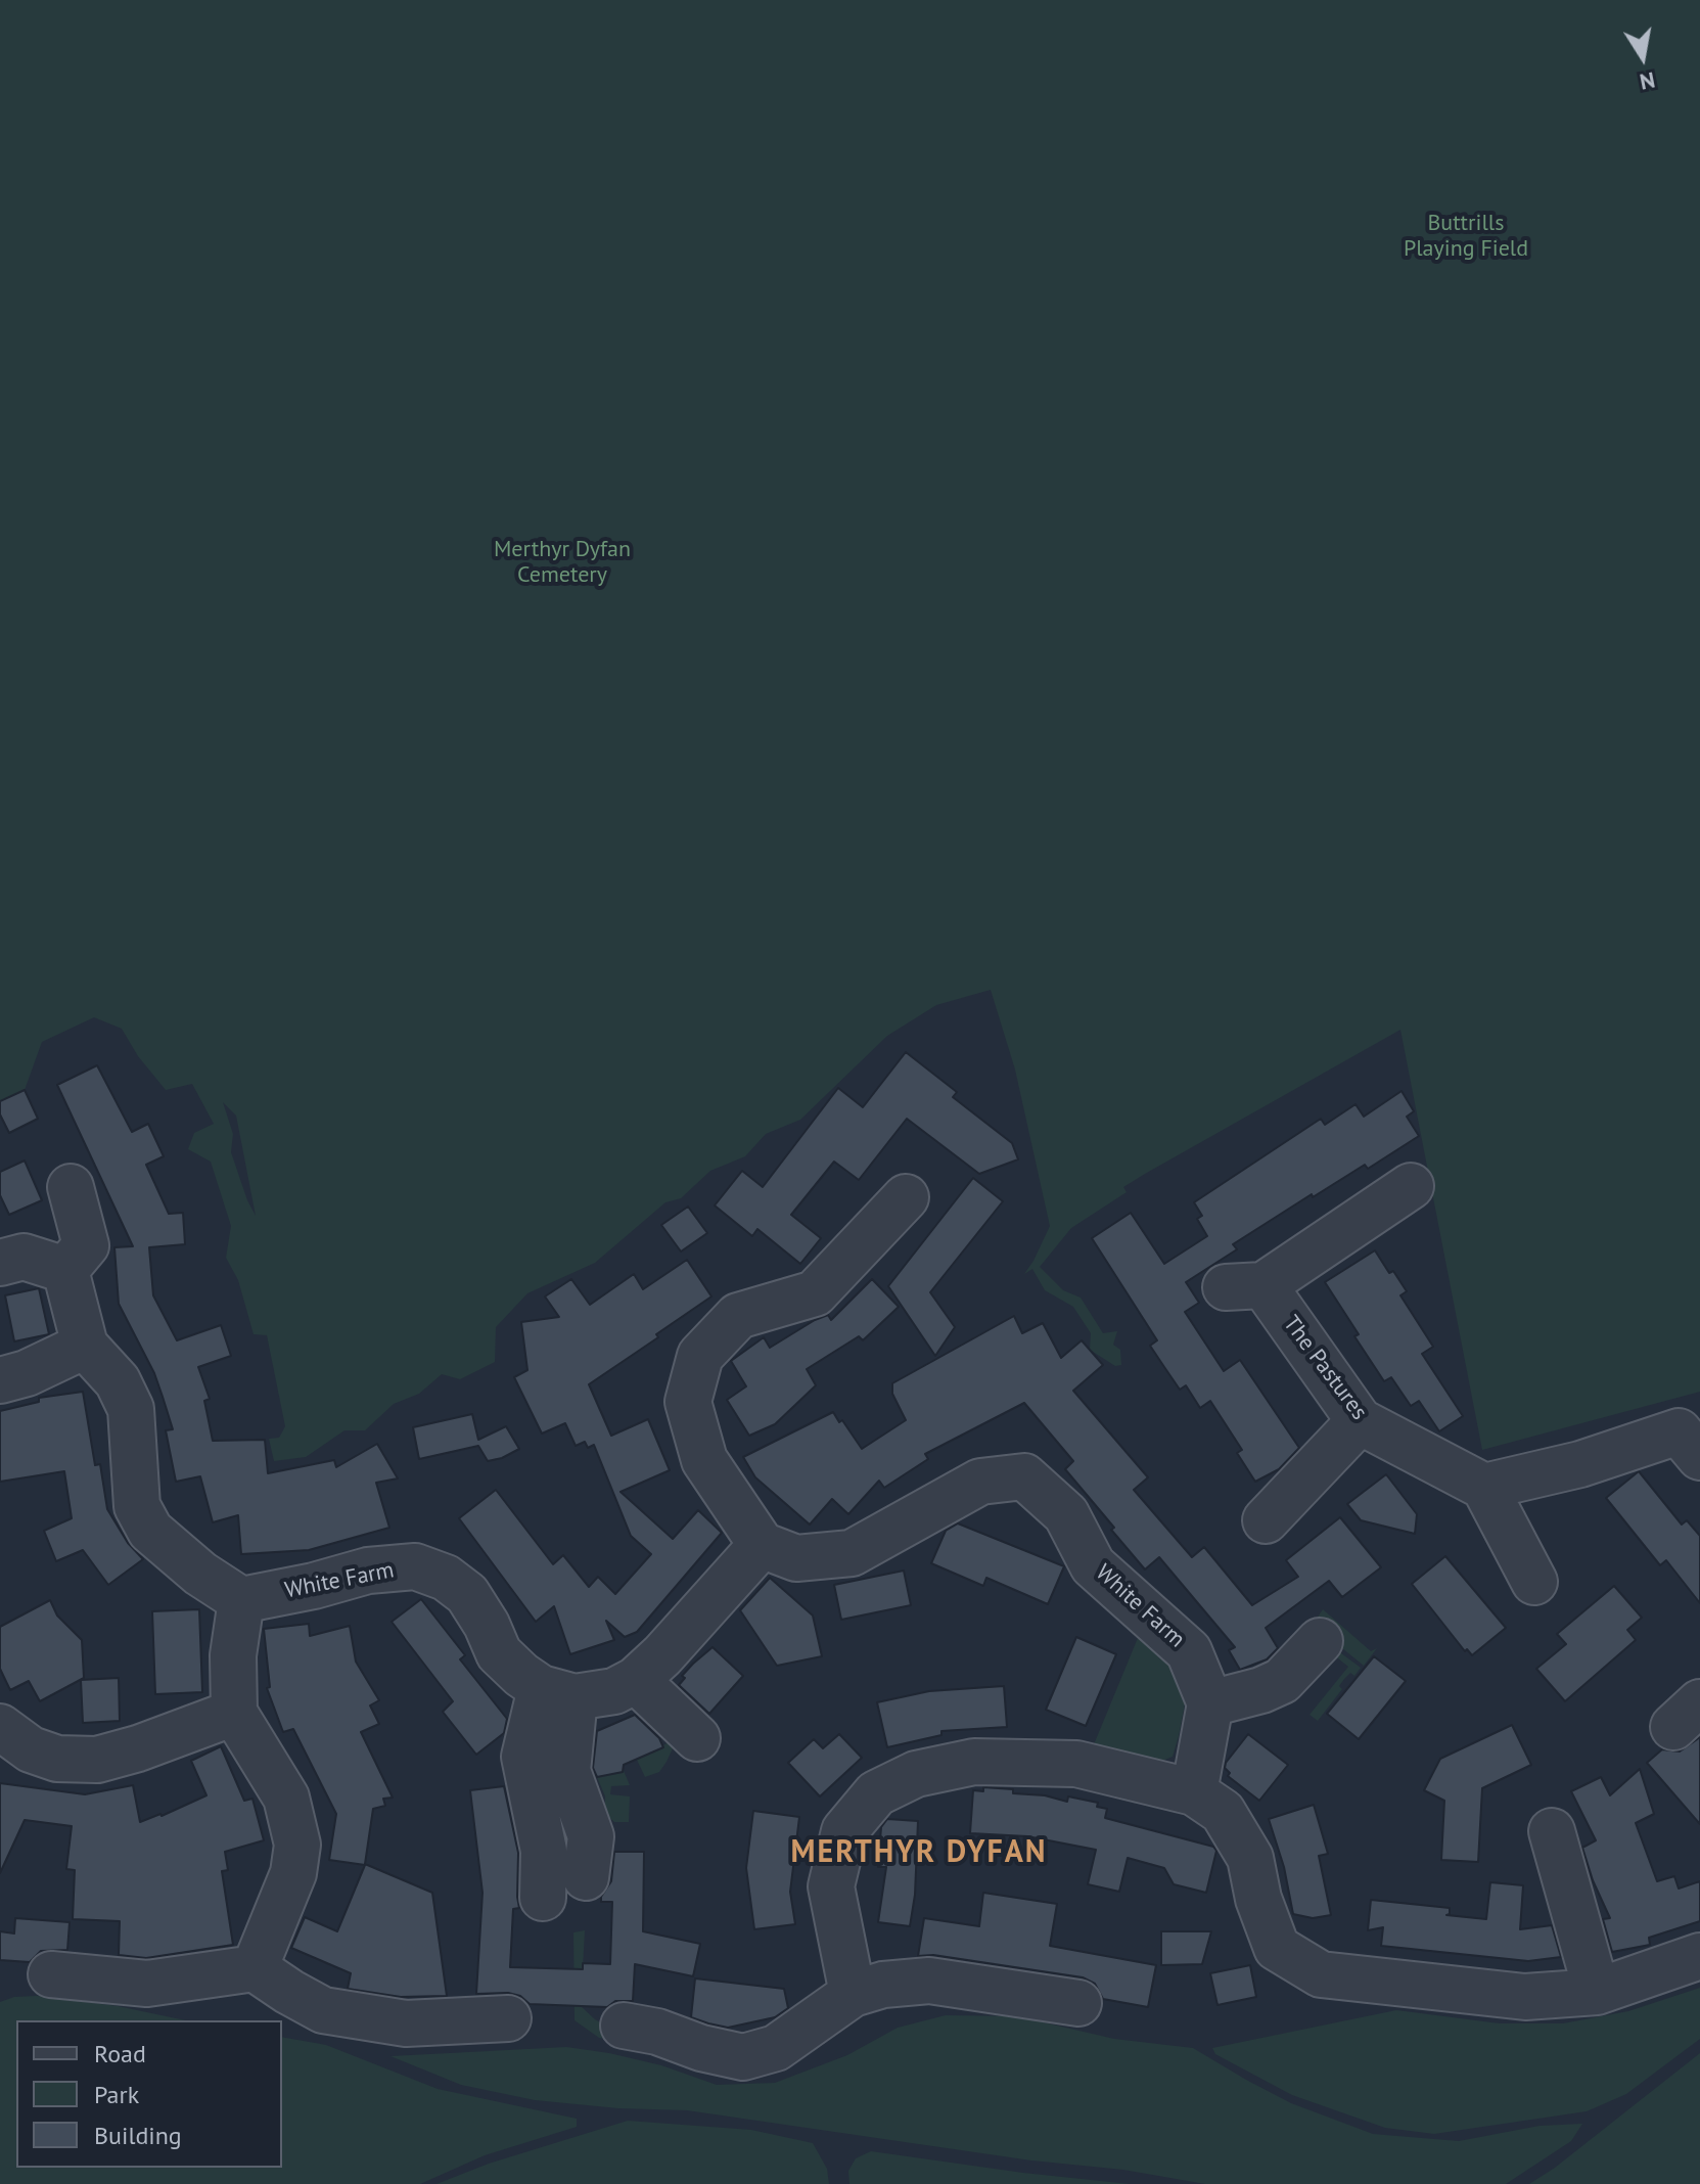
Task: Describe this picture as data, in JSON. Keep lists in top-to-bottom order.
{
  "streets": {
    "street": ["The Pastures", "White Farm"]
  },
  "districts": ["MERTHYR DYFAN"],
  "parks": ["Buttrills Playing Field", "Merthyr Dyfan Cemetery"],
  "legend": ["Road", "Park", "Building"],
  "north": "bottom"
}
